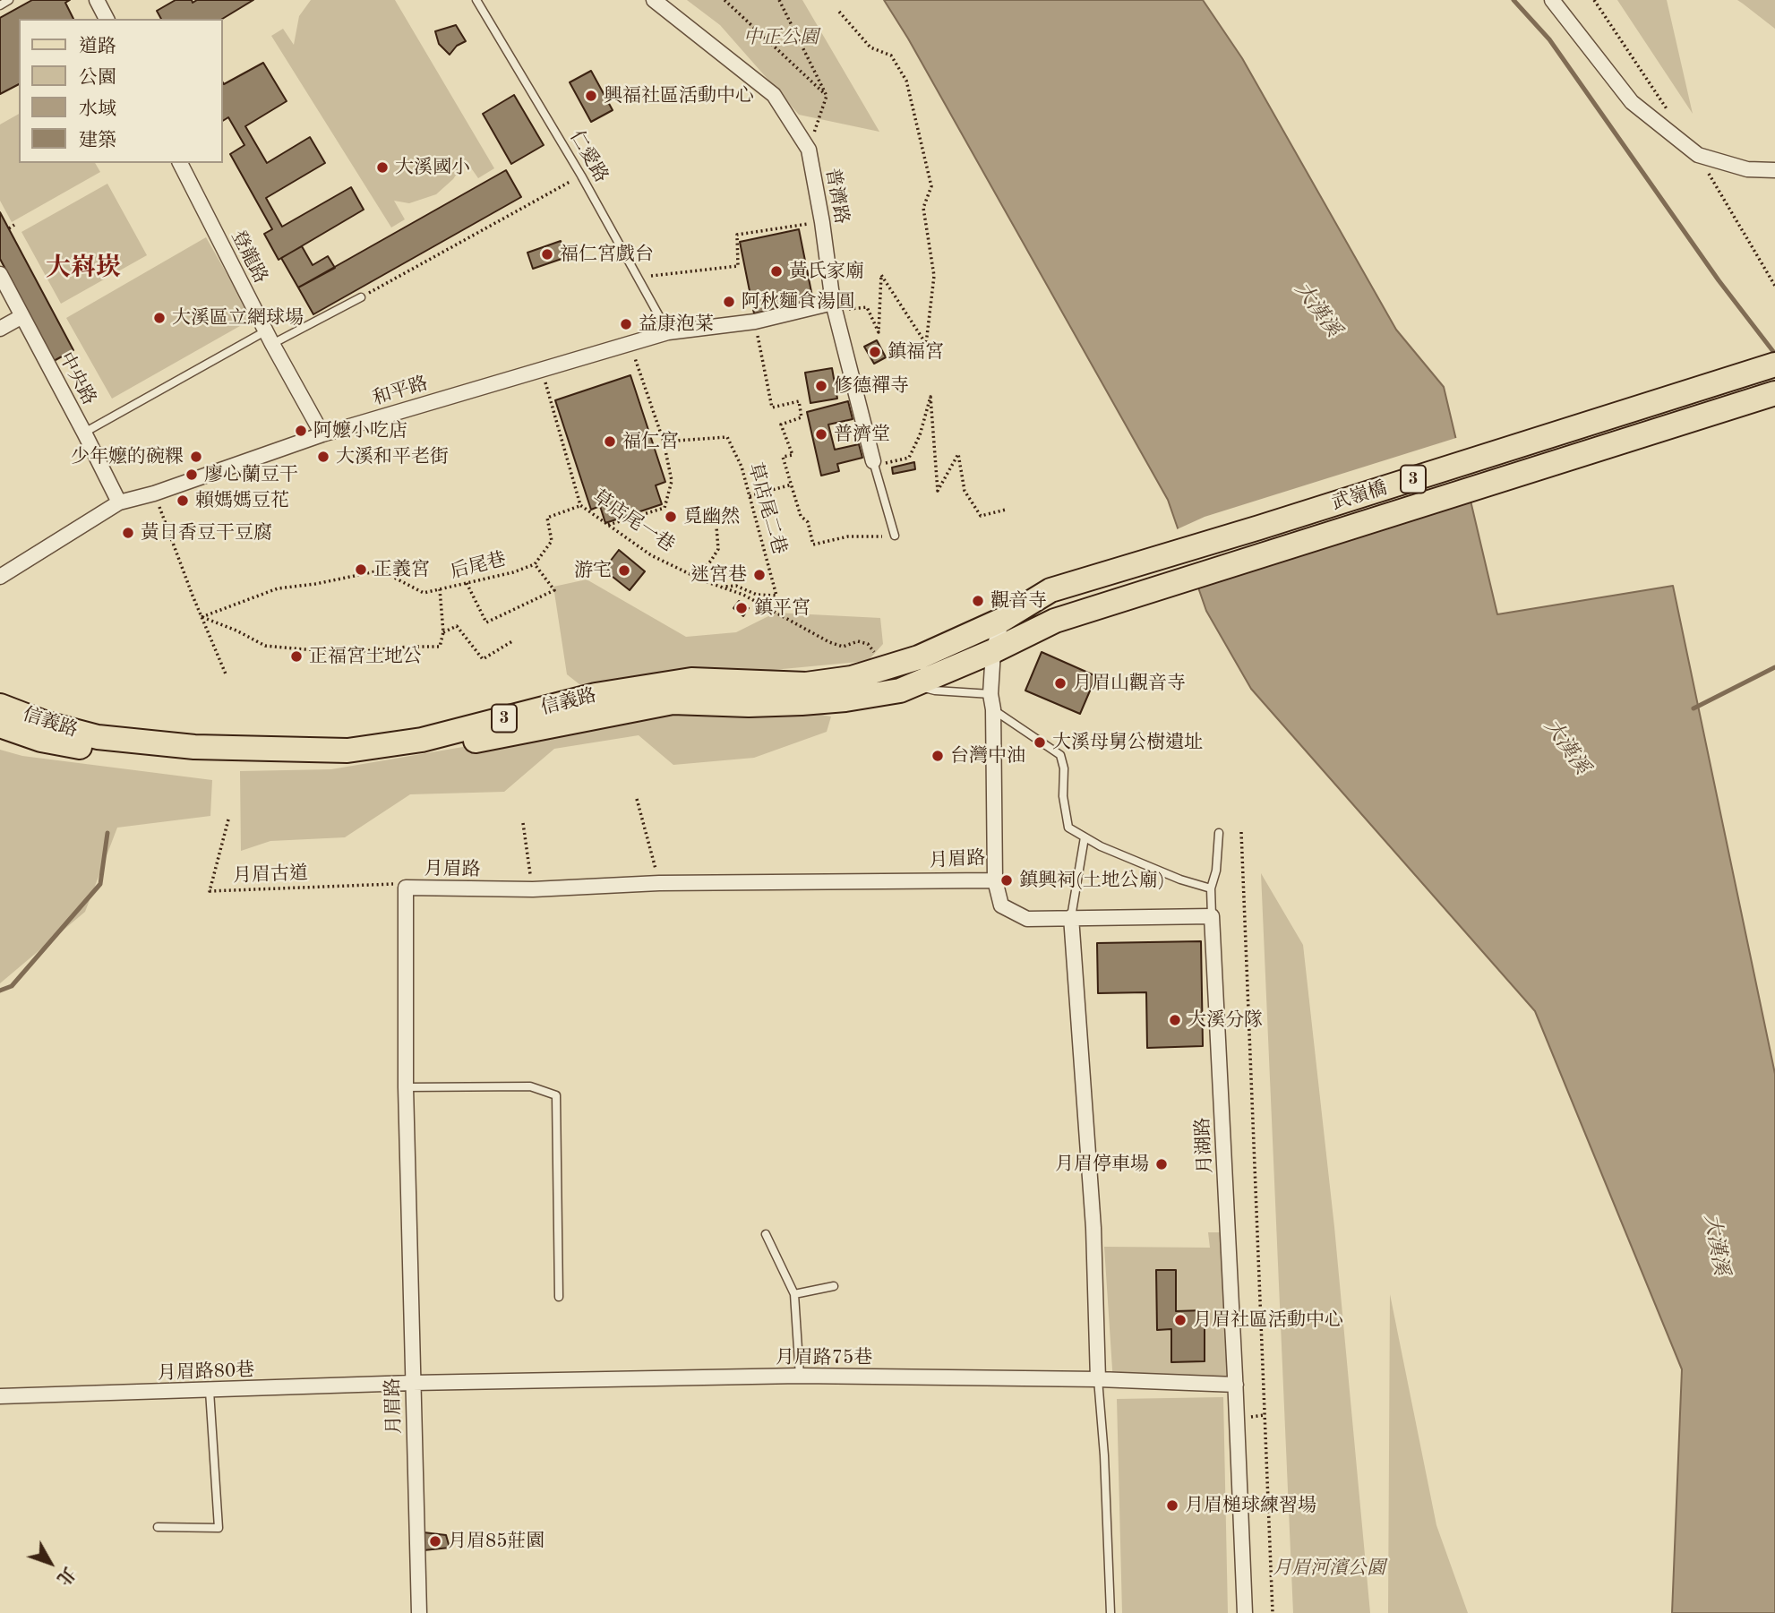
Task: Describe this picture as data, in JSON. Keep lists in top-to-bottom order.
{
  "streets": {
    "main road": ["3", "武嶺橋", "信義路"],
    "street": [
      "普濟路",
      "登龍路",
      "中央路",
      "和平路",
      "月眉路",
      "月湖路",
      "月眉路75巷",
      "月眉路80巷"
    ],
    "lane": ["仁愛路"],
    "path": [
      "草店尾二巷",
      "草店尾一巷",
      "后尾巷",
      "月眉古道"
    ]
  },
  "crossings": [
    ["仁愛路", "和平路"],
    ["普濟路", "和平路"],
    ["登龍路", "和平路"],
    ["中央路", "和平路"],
    ["和平路", "草店尾一巷"],
    ["武嶺橋", "信義路"],
    ["草店尾二巷", "草店尾一巷"],
    ["草店尾一巷", "后尾巷"],
    ["信義路", "月眉路"],
    ["月眉路", "月眉古道"],
    ["月眉路", "月眉路75巷"],
    ["月眉路", "月眉路80巷"],
    ["月湖路", "月眉路75巷"],
    ["月眉路75巷", "月眉路80巷"]
  ],
  "districts": ["大嵙崁"],
  "water": ["大漢溪"],
  "parks": ["中正公園", "月眉河濱公園"],
  "places": [
    "興福社區活動中心",
    "大溪國小",
    "福仁宮戲台",
    "黃氏家廟",
    "阿秋麵食湯圓",
    "大溪區立網球場",
    "益康泡菜",
    "鎮福宮",
    "修德禪寺",
    "阿嬤小吃店",
    "普濟堂",
    "福仁宮",
    "少年嬤的碗粿",
    "大溪和平老街",
    "廖心蘭豆干",
    "賴媽媽豆花",
    "覓幽然",
    "黃日香豆干豆腐",
    "正義宮",
    "游宅",
    "迷宮巷",
    "觀音寺",
    "鎮平宮",
    "正福宮土地公",
    "月眉山觀音寺",
    "大溪母舅公樹遺址",
    "台灣中油",
    "鎮興祠(土地公廟)",
    "大溪分隊",
    "月眉停車場",
    "月眉社區活動中心",
    "月眉槌球練習場",
    "月眉85莊園"
  ],
  "legend": [
    "道路",
    "公園",
    "水域",
    "建築"
  ],
  "north": "bottom right"
}
